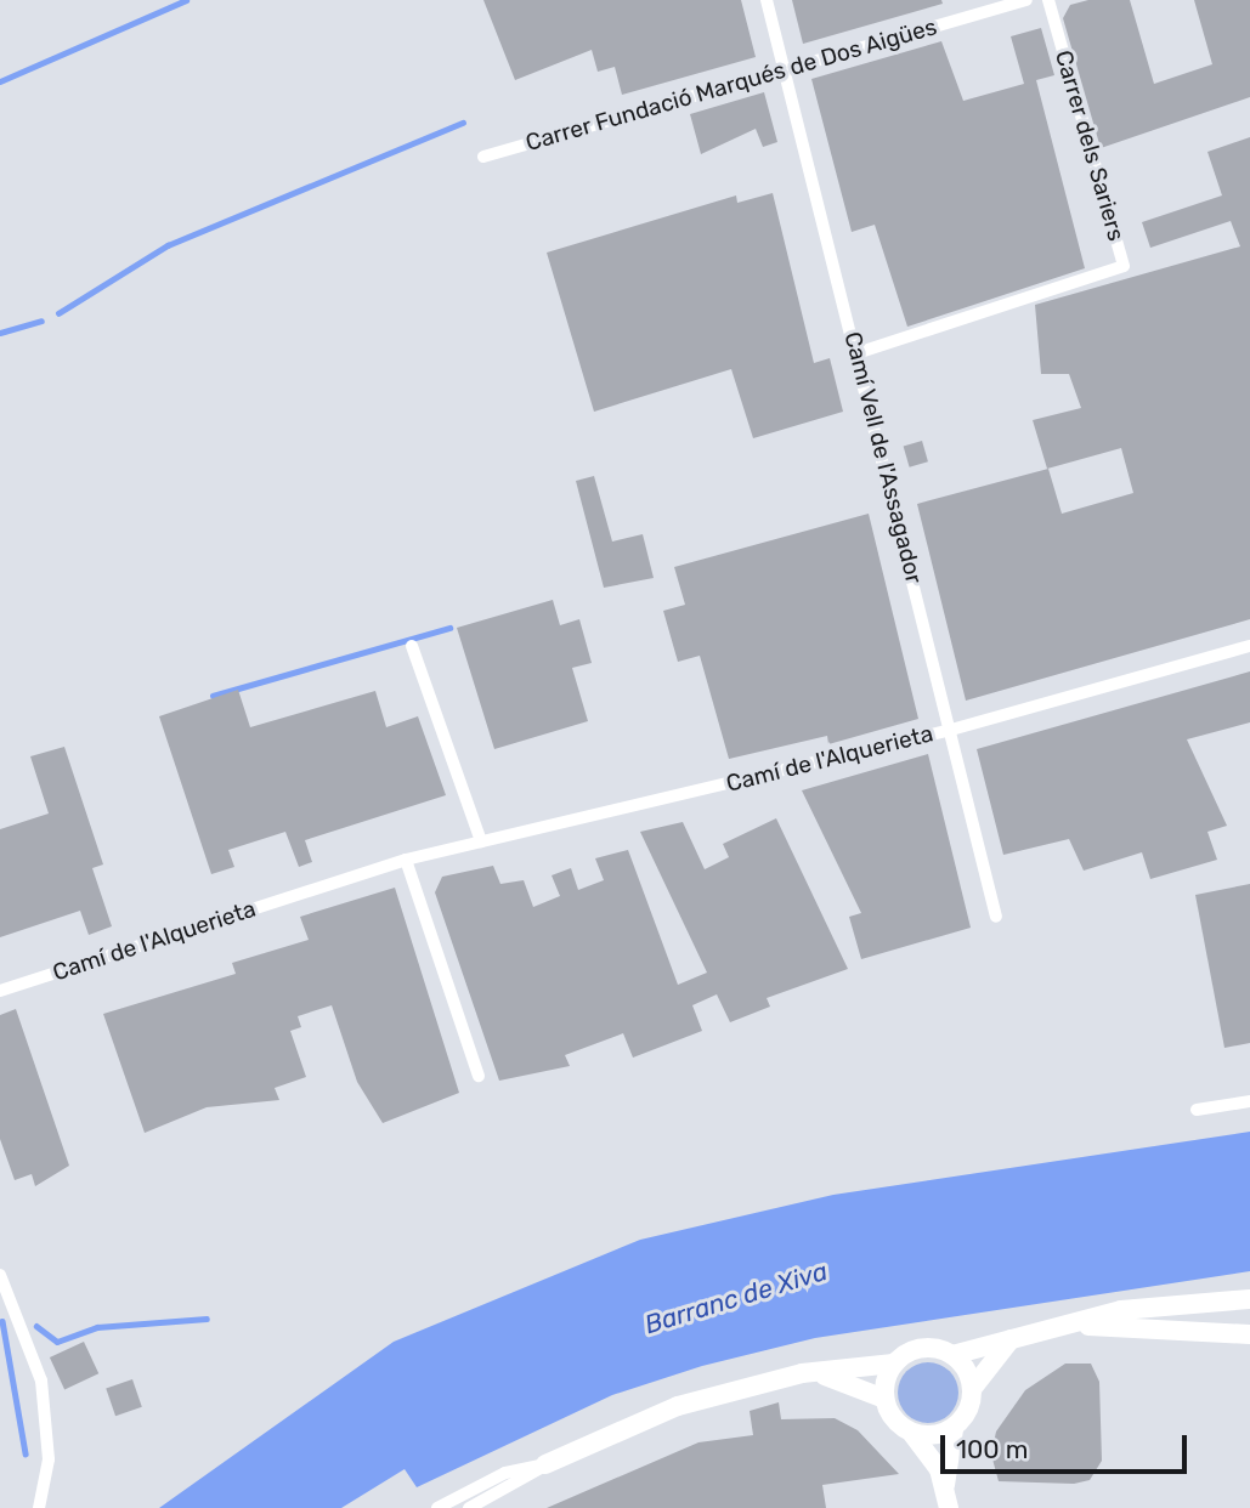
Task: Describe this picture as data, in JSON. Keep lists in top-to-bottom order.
{
  "streets": {
    "street": [
      "Carrer Fundació Marqués de Dos Aigües",
      "Carrer dels Sariers",
      "Camí Vell de l'Assagador",
      "Camí de l'Alquerieta"
    ]
  },
  "crossings": [
    ["Carrer Fundació Marqués de Dos Aigües", "Camí Vell de l'Assagador"],
    ["Carrer dels Sariers", "Camí Vell de l'Assagador"],
    ["Camí Vell de l'Assagador", "Camí de l'Alquerieta"]
  ],
  "water": ["Barranc de Xiva"],
  "scale_bar": "100 m"
}
